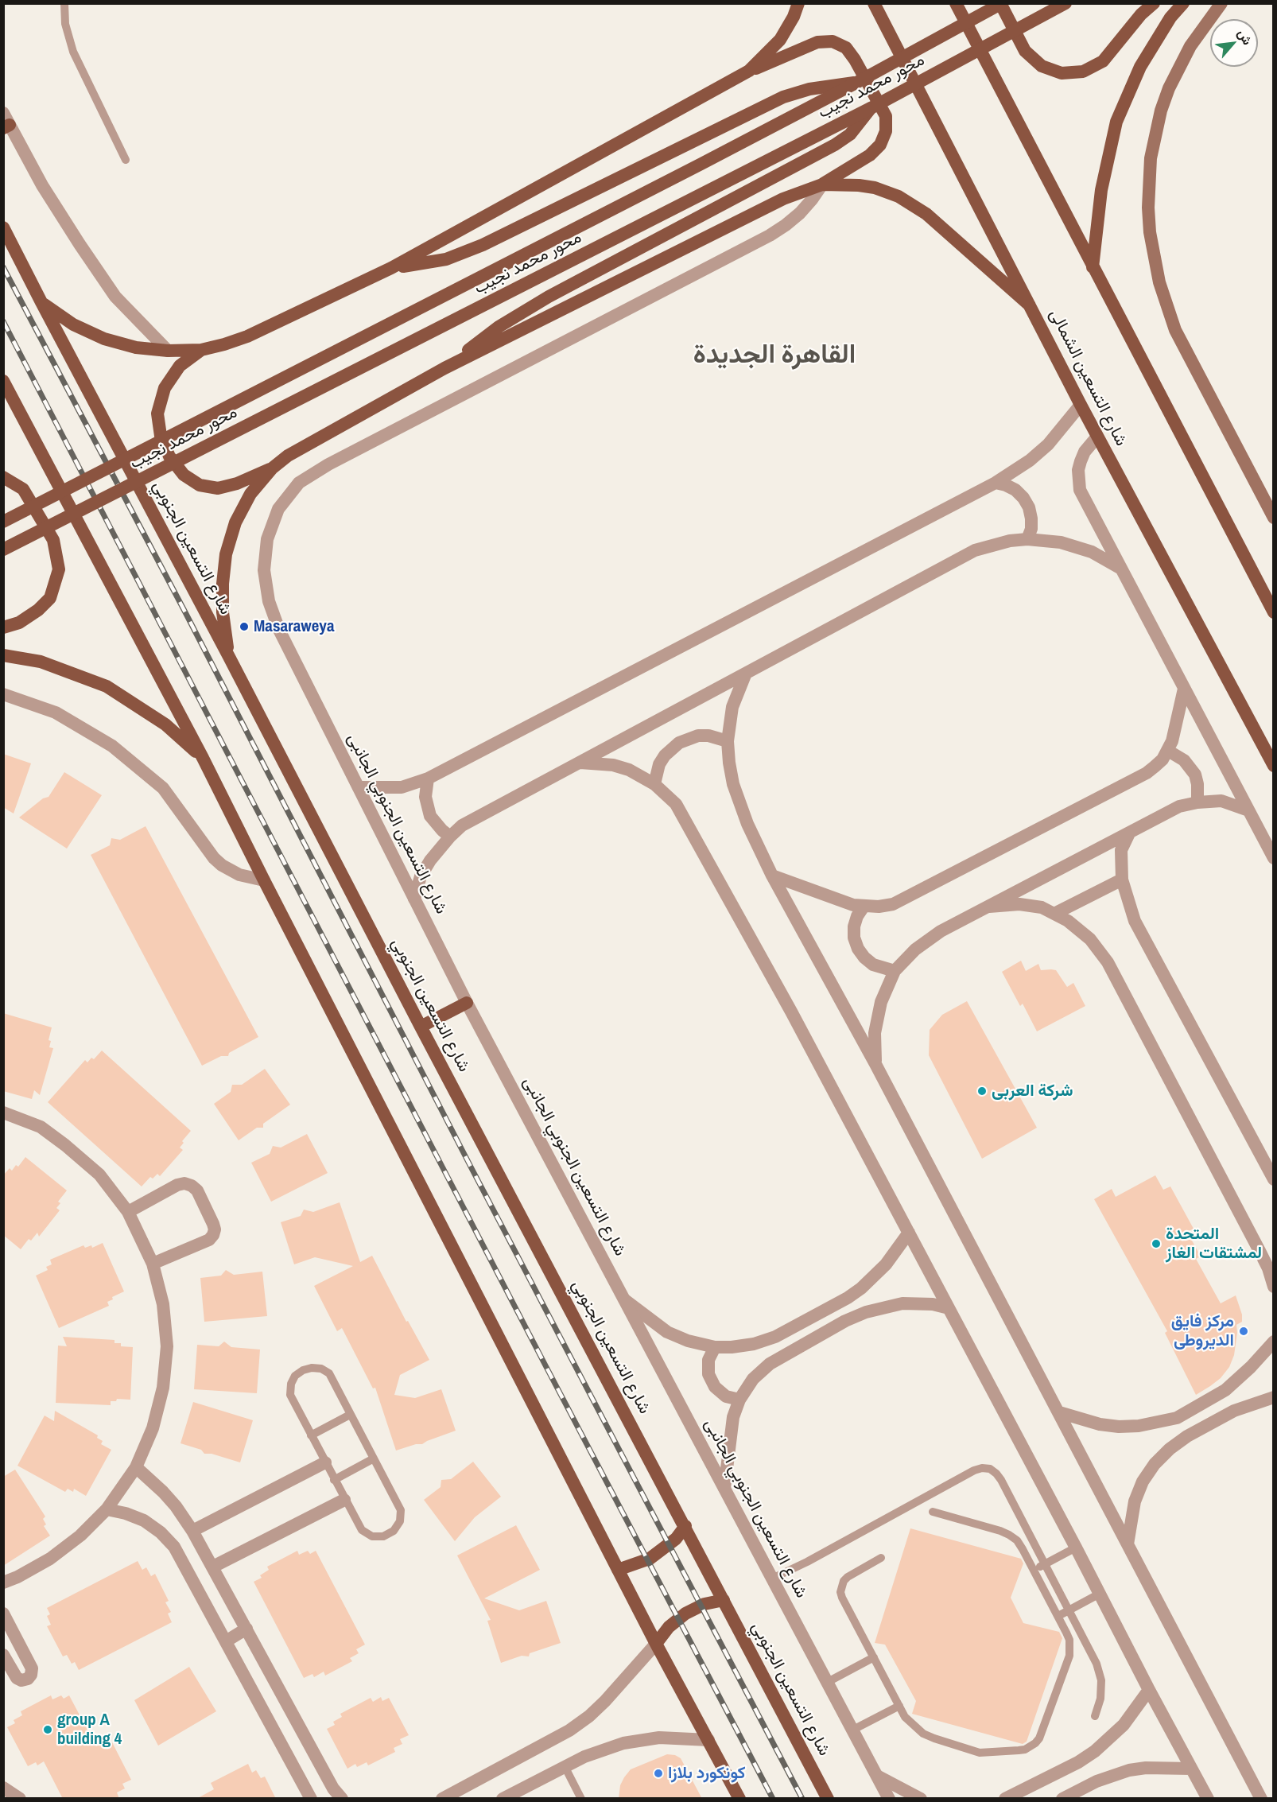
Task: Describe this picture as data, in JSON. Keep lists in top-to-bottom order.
{
  "streets": {
    "main road": ["محور محمد نجيب", "شارع التسعين الشمالى", "شارع التسعين الجنوبي"],
    "street": ["شارع التسعين الجنوبي الجانبى"]
  },
  "districts": ["القاهرة الجديدة"],
  "places": [
    "Masaraweya",
    "شركة العربى",
    "المتحدة لمشتقات الغاز",
    "مركز فايق الديروطى",
    "group A building 4",
    "كونكورد بلازا"
  ],
  "north": "top right"
}
